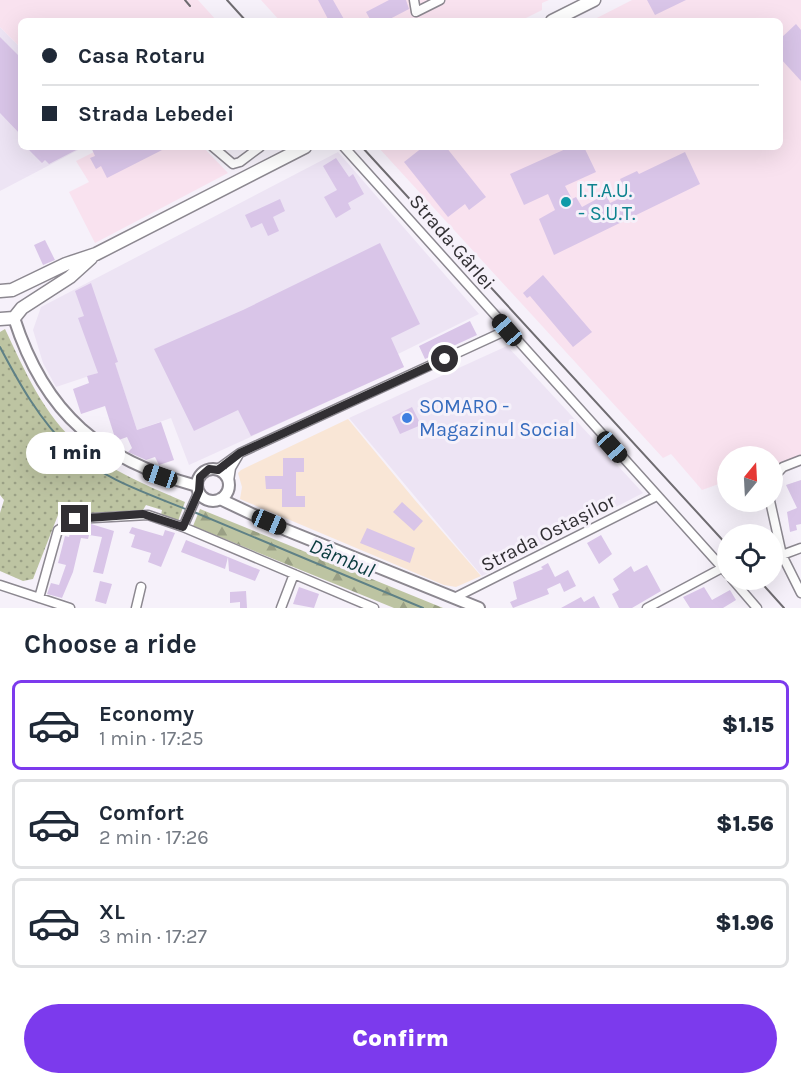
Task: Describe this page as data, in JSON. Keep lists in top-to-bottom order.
{
  "streets": {
    "street": ["Strada Gârlei", "Strada Ostașilor"]
  },
  "crossings": [
    ["Strada Gârlei", "Strada Ostașilor"]
  ],
  "water": ["Dâmbul"],
  "places": ["I.T.A.U. - S.U.T.", "SOMARO - Magazinul Social"],
  "north": "top",
  "page": {
    "banner": ["Casa Rotaru", "Strada Lebedei"],
    "bubble": "1 min",
    "heading": "Choose a ride",
    "list": [
      {
        "name": "Economy",
        "note": "1 min · 17:25",
        "value": "$1.15"
      },
      {
        "name": "Comfort",
        "note": "2 min · 17:26",
        "value": "$1.56"
      },
      {
        "name": "XL",
        "note": "3 min · 17:27",
        "value": "$1.96"
      }
    ],
    "buttons": "Confirm"
  }
}
